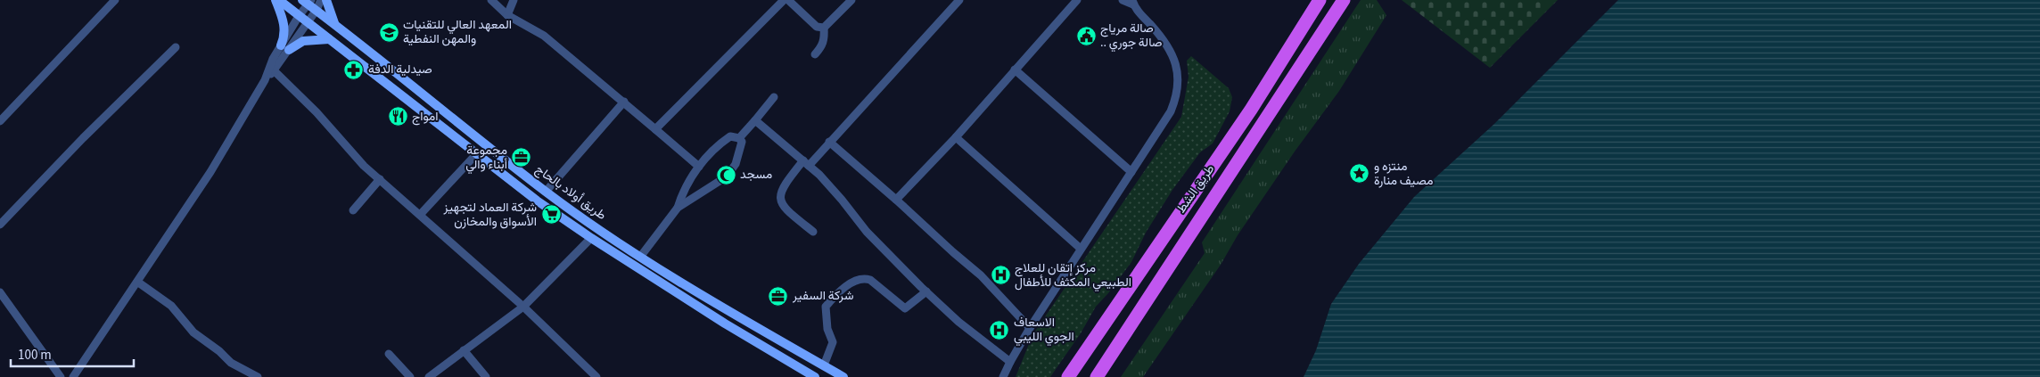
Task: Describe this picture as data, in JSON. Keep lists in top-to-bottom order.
{
  "streets": {
    "highway": ["طريق الشط"],
    "main road": ["طريق أولاد بالحاج"]
  },
  "places": {
    "school or university": ["المعهد العالي للتقنيات والمهن النفطية"],
    "public building": ["صالة مرياج .. صالة جوري"],
    "pharmacy": ["صيدلية الدفة"],
    "restaurant": ["امواج"],
    "office": ["مجموعة أبناء والي", "شركة السفير"],
    "place": ["منتزه و مصيف منارة"],
    "mosque": ["مسجد"],
    "supermarket": ["شركة العماد لتجهيز الأسواق والمخازن"],
    "hospital": ["مركز إتقان للعلاج الطبيعي المكثف للأطفال", "الاسعاف الجوي الليبي"]
  },
  "scale_bar": "100 m"
}
